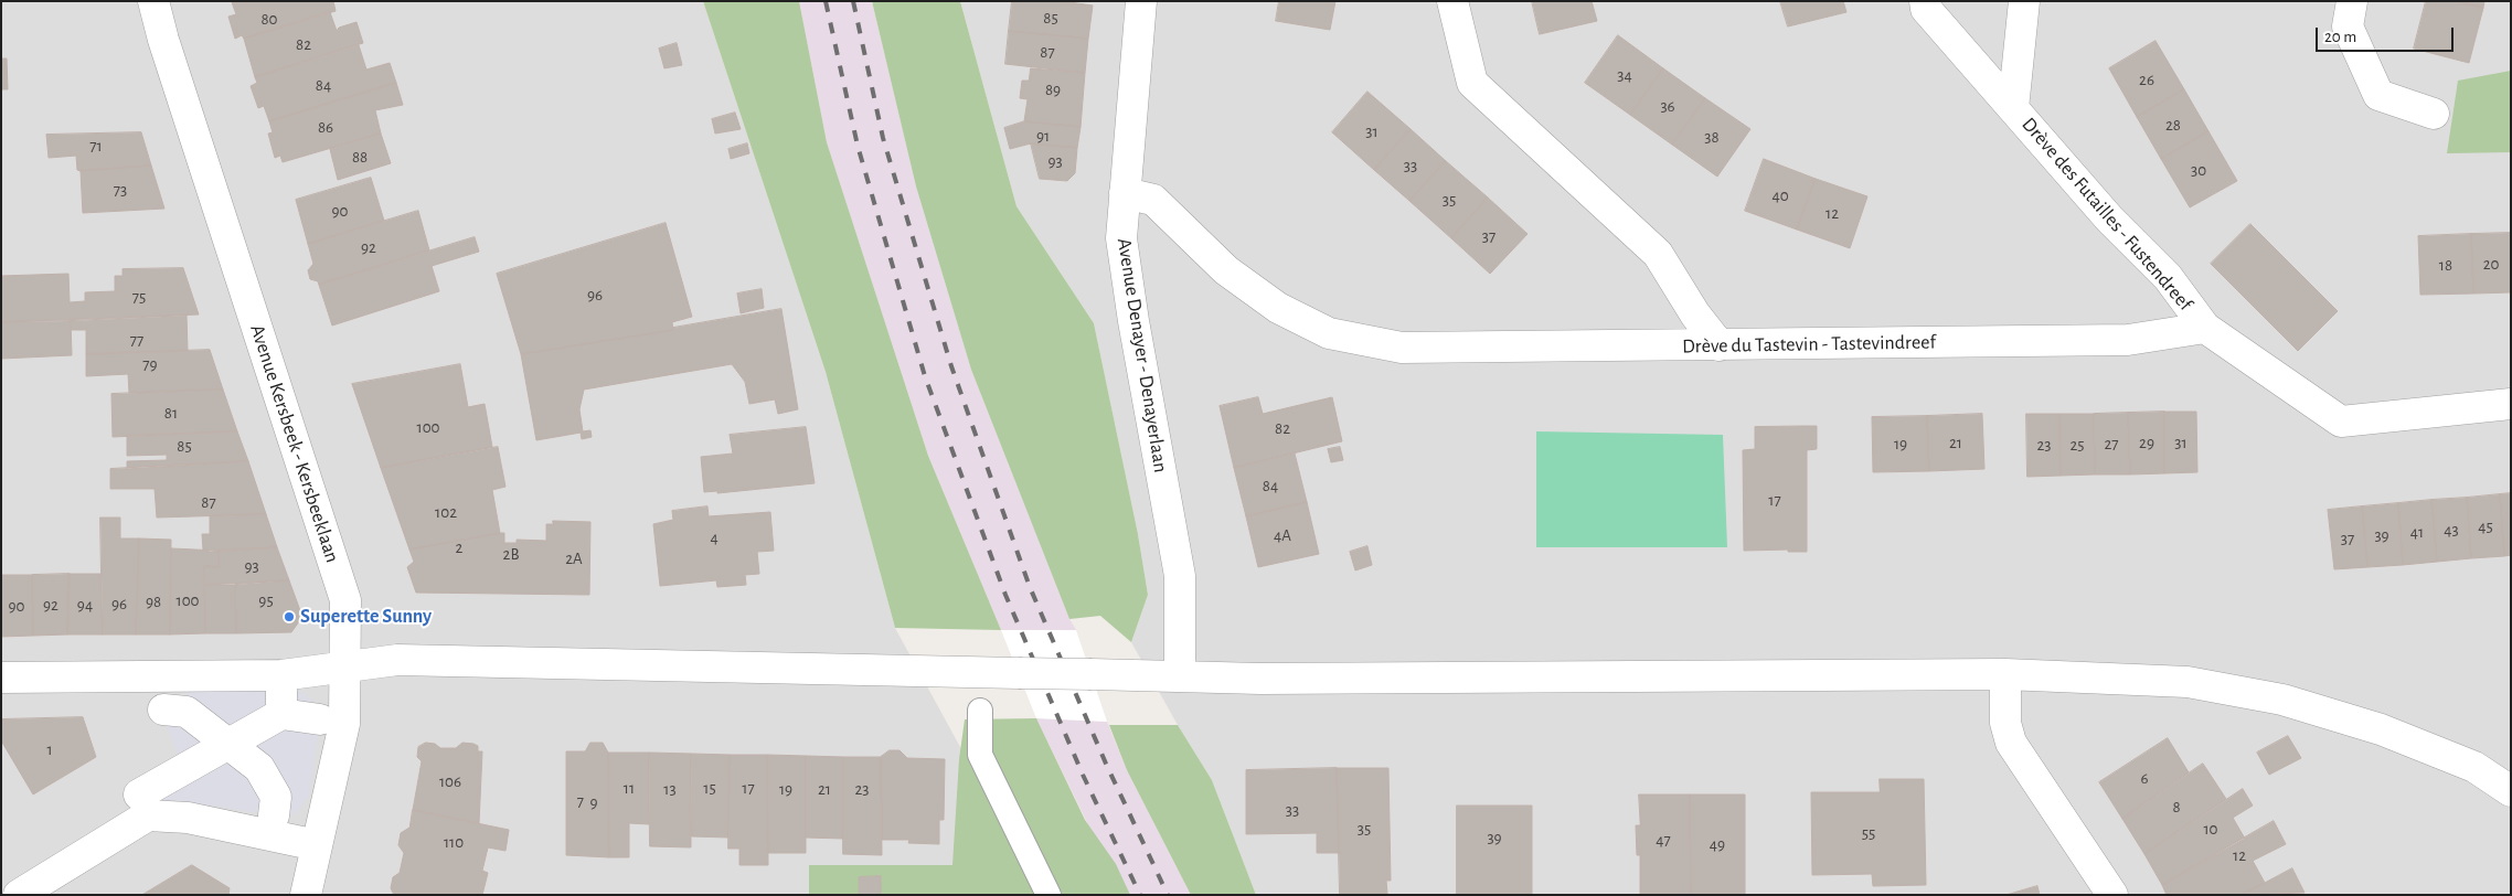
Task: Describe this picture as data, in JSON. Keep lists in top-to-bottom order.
{
  "streets": {
    "street": [
      "Drève des Futailles - Fustendreef",
      "Drève du Tastevin - Tastevindreef",
      "Avenue Denayer - Denayerlaan",
      "Avenue Kersbeek - Kersbeeklaan"
    ]
  },
  "crossings": [
    ["Drève des Futailles - Fustendreef", "Drève du Tastevin - Tastevindreef"],
    ["Drève du Tastevin - Tastevindreef", "Avenue Denayer - Denayerlaan"]
  ],
  "places": ["Superette Sunny"],
  "house_numbers": [
    "85",
    "80",
    "82",
    "87",
    "34",
    "26",
    "84",
    "89",
    "36",
    "28",
    "86",
    "31",
    "91",
    "38",
    "71",
    "88",
    "93",
    "33",
    "30",
    "73",
    "40",
    "35",
    "90",
    "12",
    "37",
    "92",
    "20",
    "18",
    "96",
    "75",
    "77",
    "79",
    "81",
    "100",
    "82",
    "21",
    "29",
    "31",
    "19",
    "27",
    "23",
    "25",
    "85",
    "84",
    "17",
    "87",
    "102",
    "45",
    "43",
    "41",
    "4A",
    "39",
    "4",
    "37",
    "2",
    "2B",
    "2A",
    "93",
    "100",
    "95",
    "98",
    "96",
    "92",
    "94",
    "90",
    "1",
    "6",
    "106",
    "11",
    "15",
    "17",
    "13",
    "19",
    "21",
    "23",
    "7",
    "9",
    "8",
    "33",
    "35",
    "10",
    "55",
    "39",
    "47",
    "110",
    "49",
    "12"
  ],
  "scale_bar": "20 m"
}
